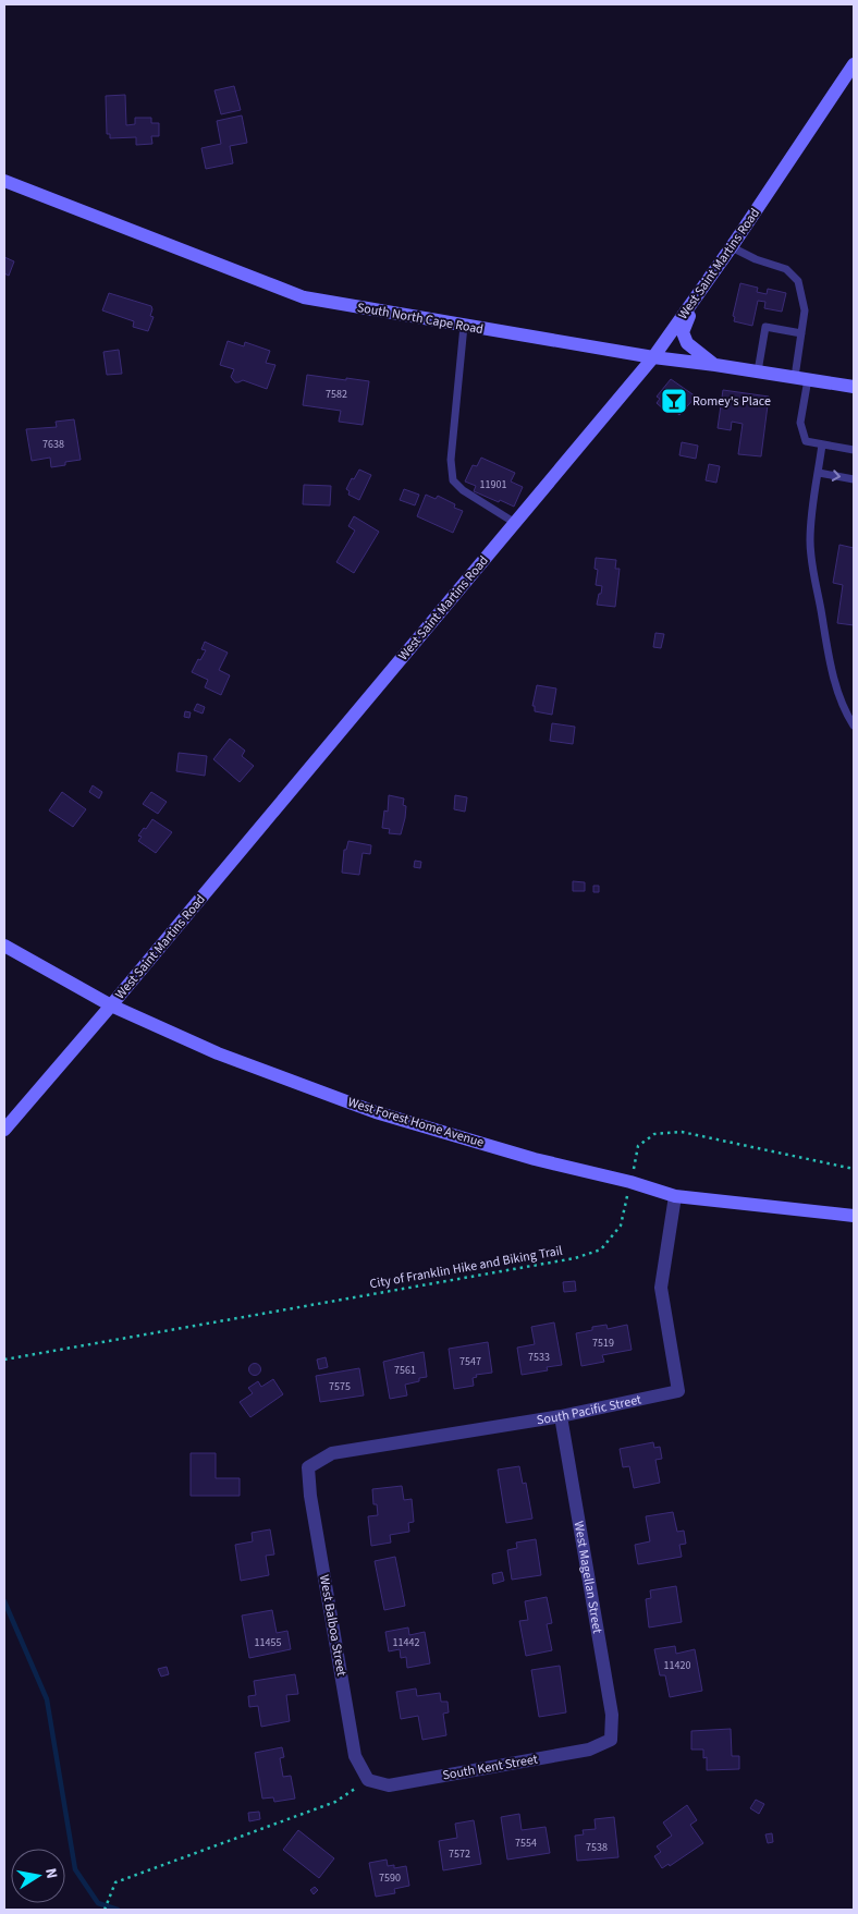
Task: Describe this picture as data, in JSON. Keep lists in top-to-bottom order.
{
  "streets": {
    "street": [
      "West Saint Martins Road",
      "South North Cape Road",
      "West Forest Home Avenue",
      "South Pacific Street",
      "West Magellan Street",
      "West Balboa Street",
      "South Kent Street"
    ],
    "path": ["City of Franklin Hike and Biking Trail"]
  },
  "crossings": [
    ["West Saint Martins Road", "South North Cape Road"],
    ["West Saint Martins Road", "West Forest Home Avenue"],
    ["West Forest Home Avenue", "City of Franklin Hike and Biking Trail"],
    ["West Forest Home Avenue", "South Pacific Street"],
    ["South Pacific Street", "West Magellan Street"],
    ["South Pacific Street", "West Balboa Street"],
    ["West Magellan Street", "South Kent Street"],
    ["West Balboa Street", "South Kent Street"]
  ],
  "places": {
    "bar": ["Romey's Place"]
  },
  "house_numbers": [
    "7582",
    "7638",
    "11901",
    "7519",
    "7533",
    "7547",
    "7561",
    "7575",
    "11455",
    "11442",
    "11420",
    "7554",
    "7538",
    "7572",
    "7590"
  ],
  "north": "right"
}
